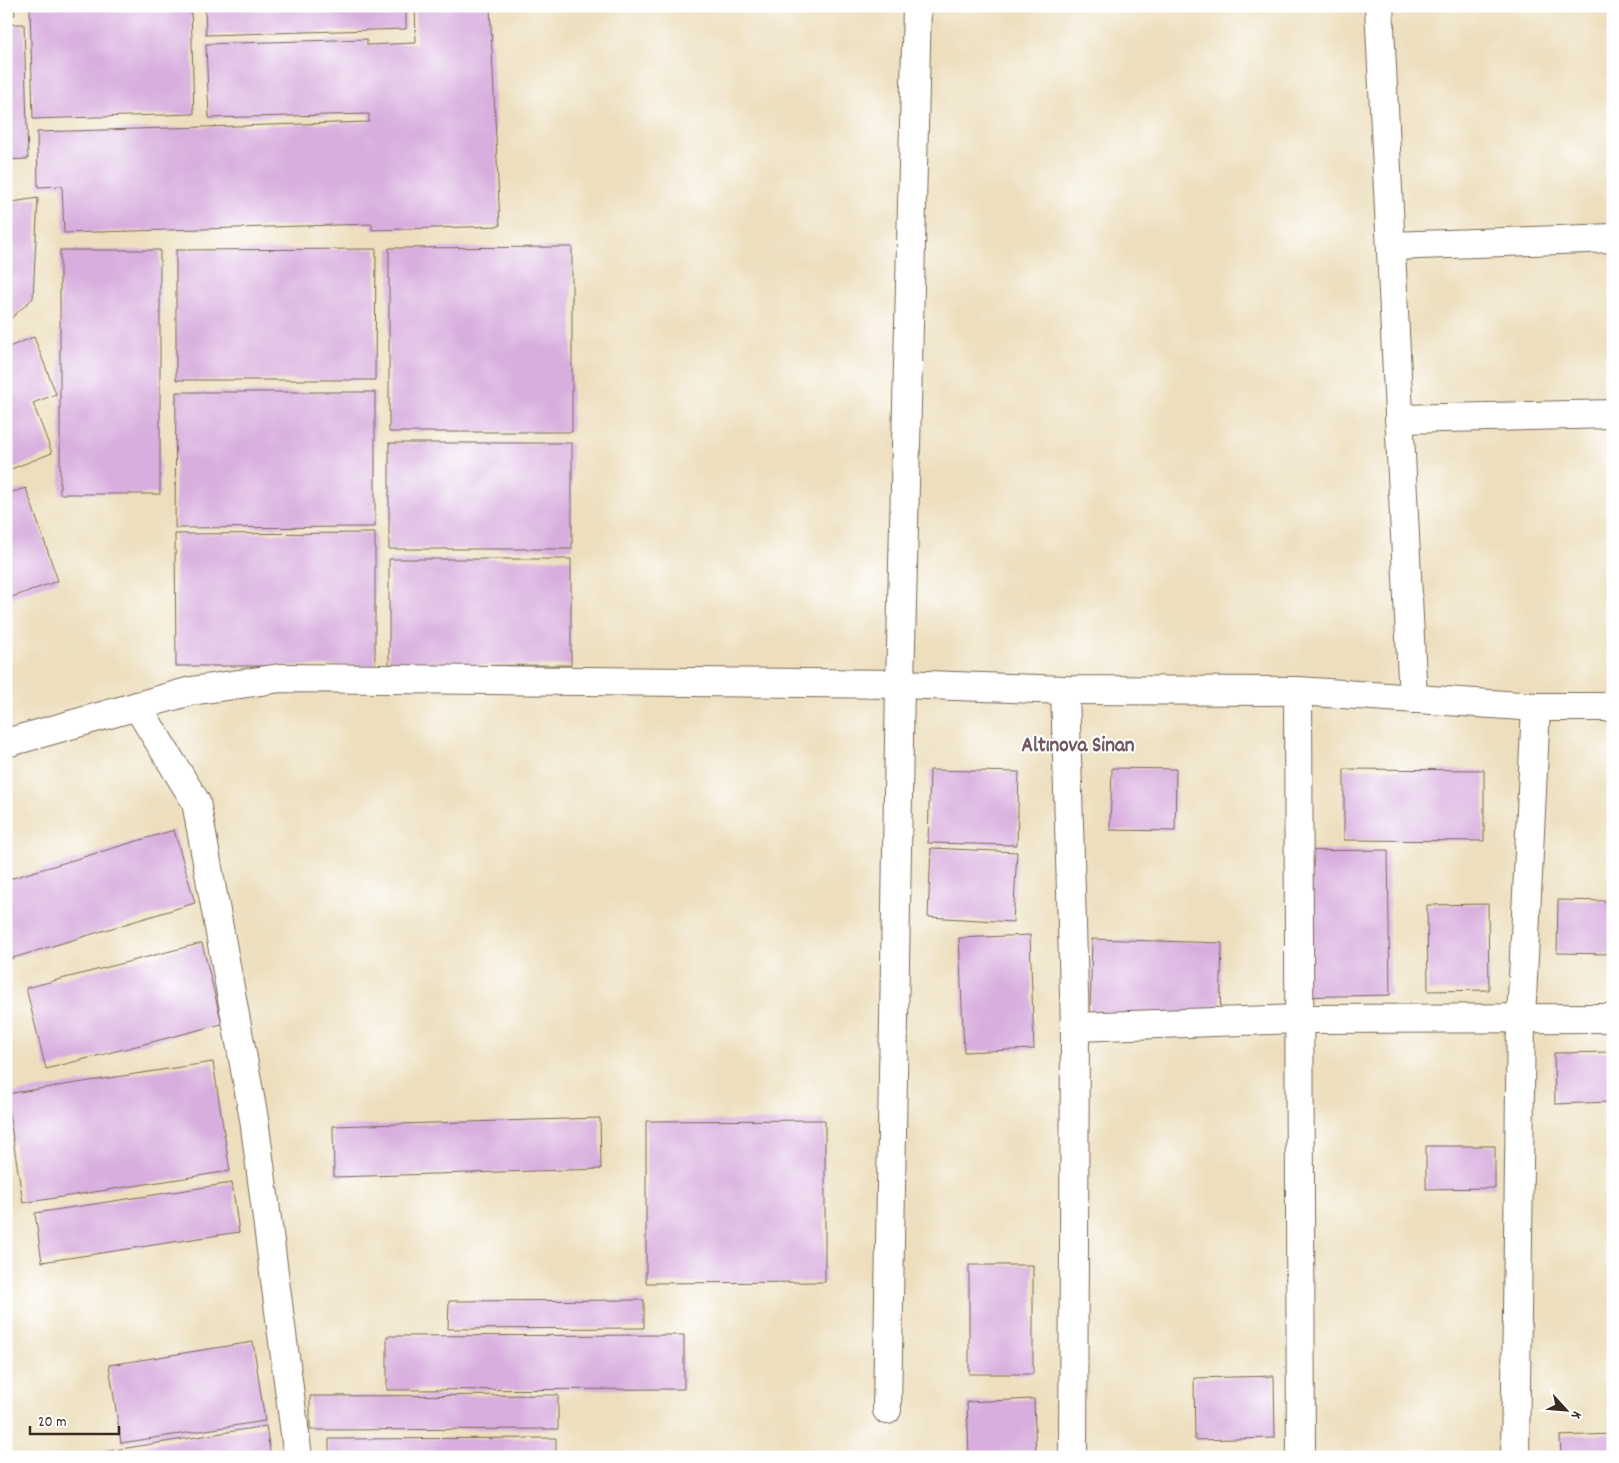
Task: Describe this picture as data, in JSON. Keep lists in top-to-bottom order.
{
  "districts": ["Altınova Sinan"],
  "scale_bar": "20 m",
  "north": "bottom right"
}
